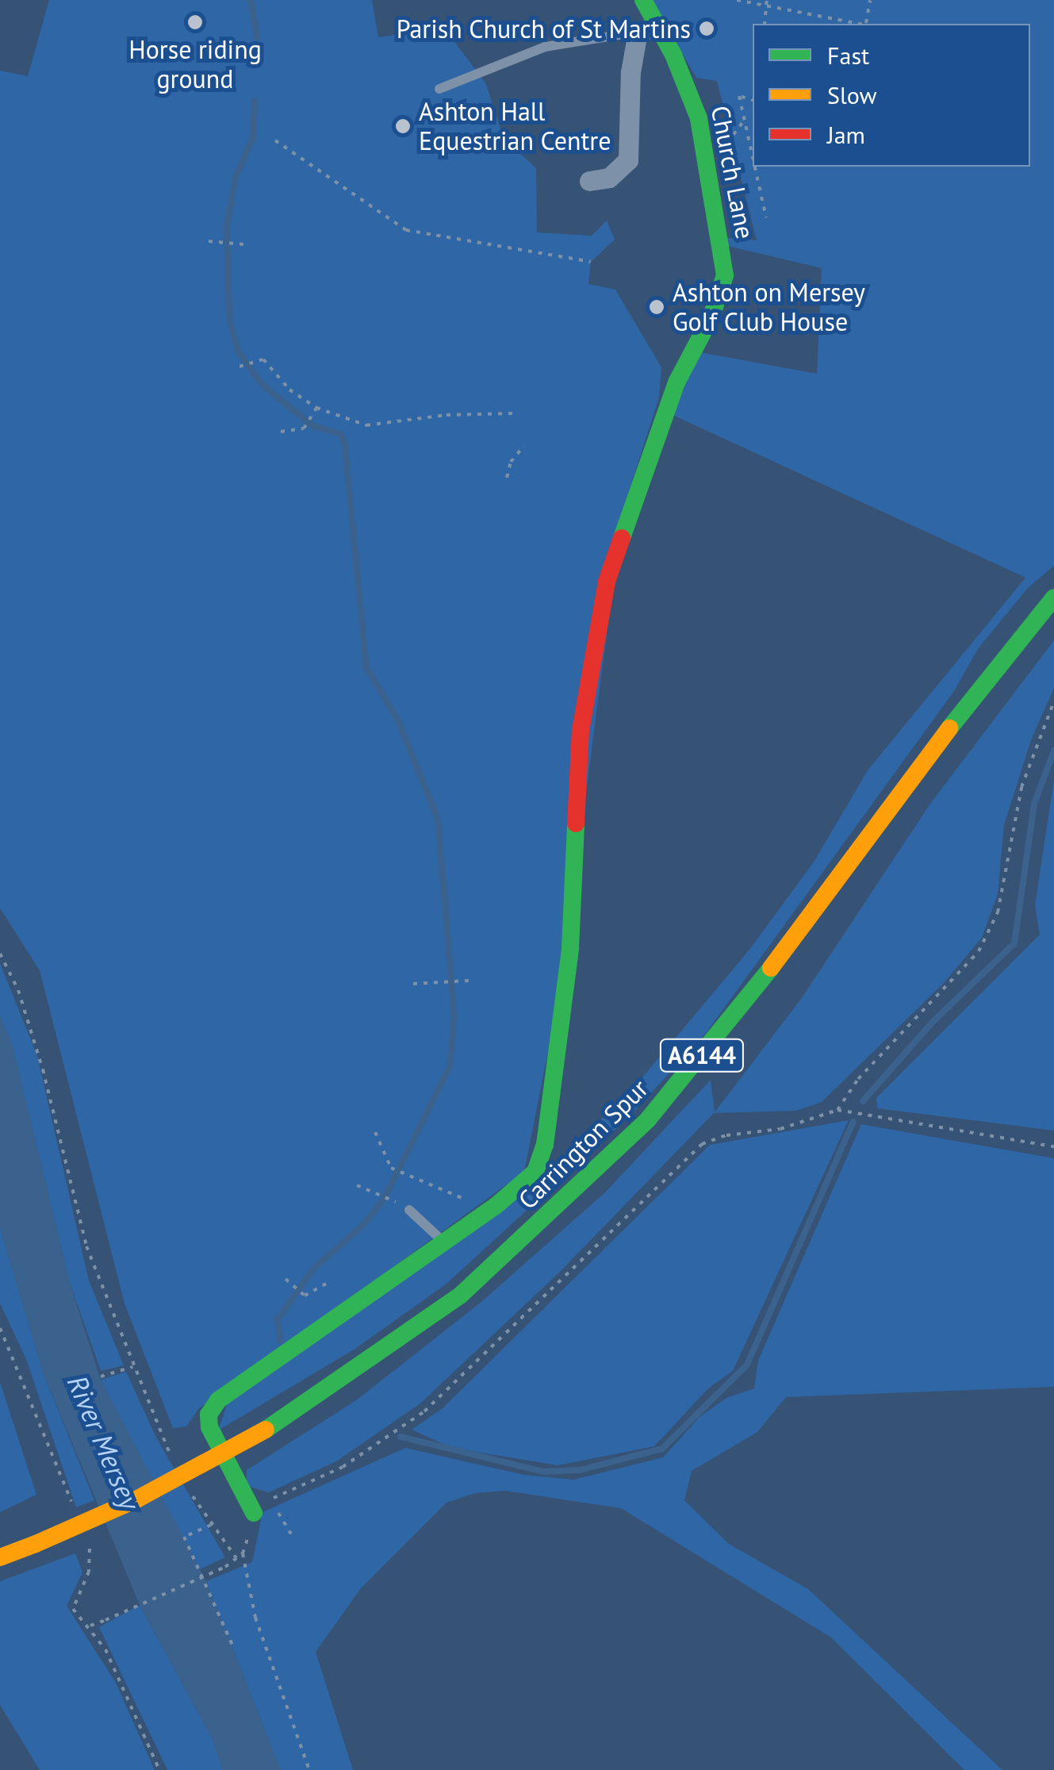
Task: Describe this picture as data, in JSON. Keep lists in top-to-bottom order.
{
  "streets": {
    "street": ["Church Lane", "A6144", "Carrington Spur"]
  },
  "water": ["River Mersey"],
  "places": [
    "Horse riding ground",
    "Parish Church of St Martins",
    "Ashton Hall Equestrian Centre",
    "Ashton on Mersey Golf Club House"
  ],
  "legend": ["Fast", "Slow", "Jam"]
}
